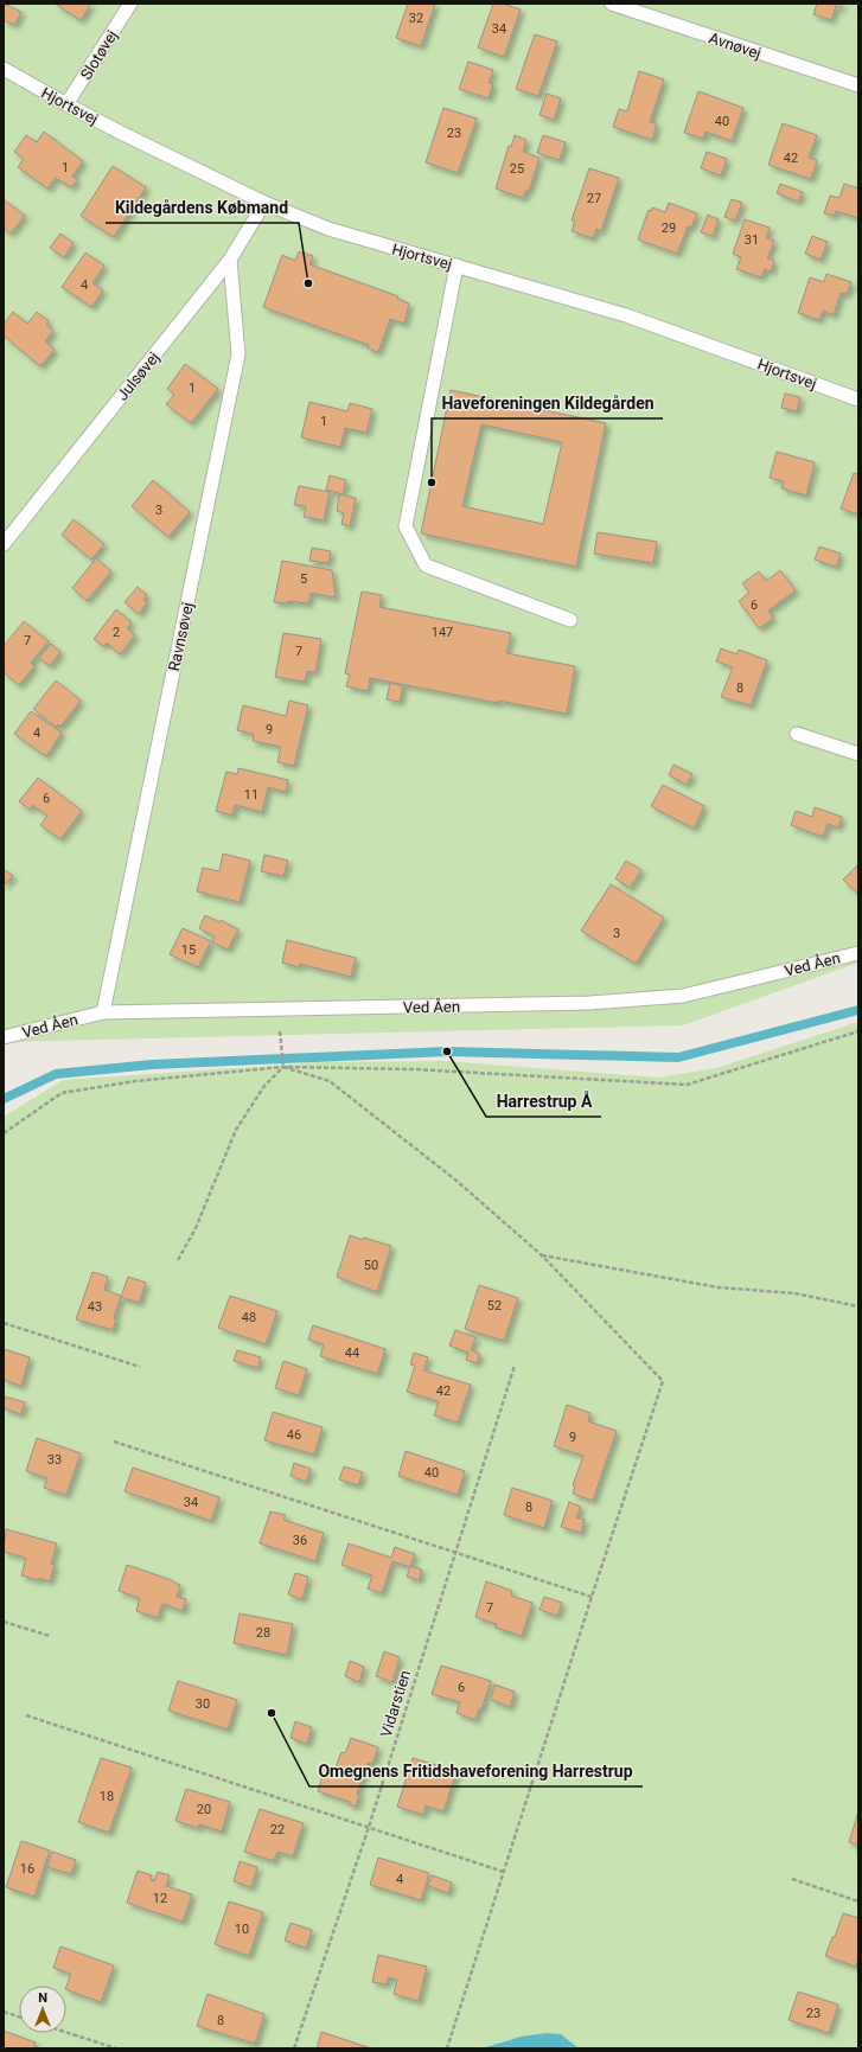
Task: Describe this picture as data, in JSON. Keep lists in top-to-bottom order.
{
  "streets": {
    "lane": [
      "Avnøvej",
      "Slotøvej",
      "Hjortsvej",
      "Julsøvej",
      "Ravnsøvej",
      "Ved Åen"
    ],
    "path": ["Vidarstien"]
  },
  "crossings": [
    ["Slotøvej", "Hjortsvej"],
    ["Hjortsvej", "Julsøvej"],
    ["Julsøvej", "Ravnsøvej"],
    ["Ravnsøvej", "Ved Åen"]
  ],
  "places": [
    "Kildegårdens Købmand",
    "Haveforeningen Kildegården",
    "Harrestrup Å",
    "Omegnens Fritidshaveforening Harrestrup"
  ],
  "house_numbers": [
    "32",
    "34",
    "40",
    "23",
    "42",
    "1",
    "25",
    "27",
    "29",
    "31",
    "4",
    "1",
    "1",
    "3",
    "5",
    "6",
    "2",
    "147",
    "7",
    "7",
    "8",
    "9",
    "4",
    "11",
    "6",
    "3",
    "15",
    "50",
    "52",
    "43",
    "48",
    "44",
    "42",
    "46",
    "9",
    "33",
    "40",
    "34",
    "8",
    "36",
    "7",
    "28",
    "6",
    "30",
    "18",
    "20",
    "22",
    "16",
    "4",
    "12",
    "10",
    "23",
    "8"
  ],
  "north": "top"
}
